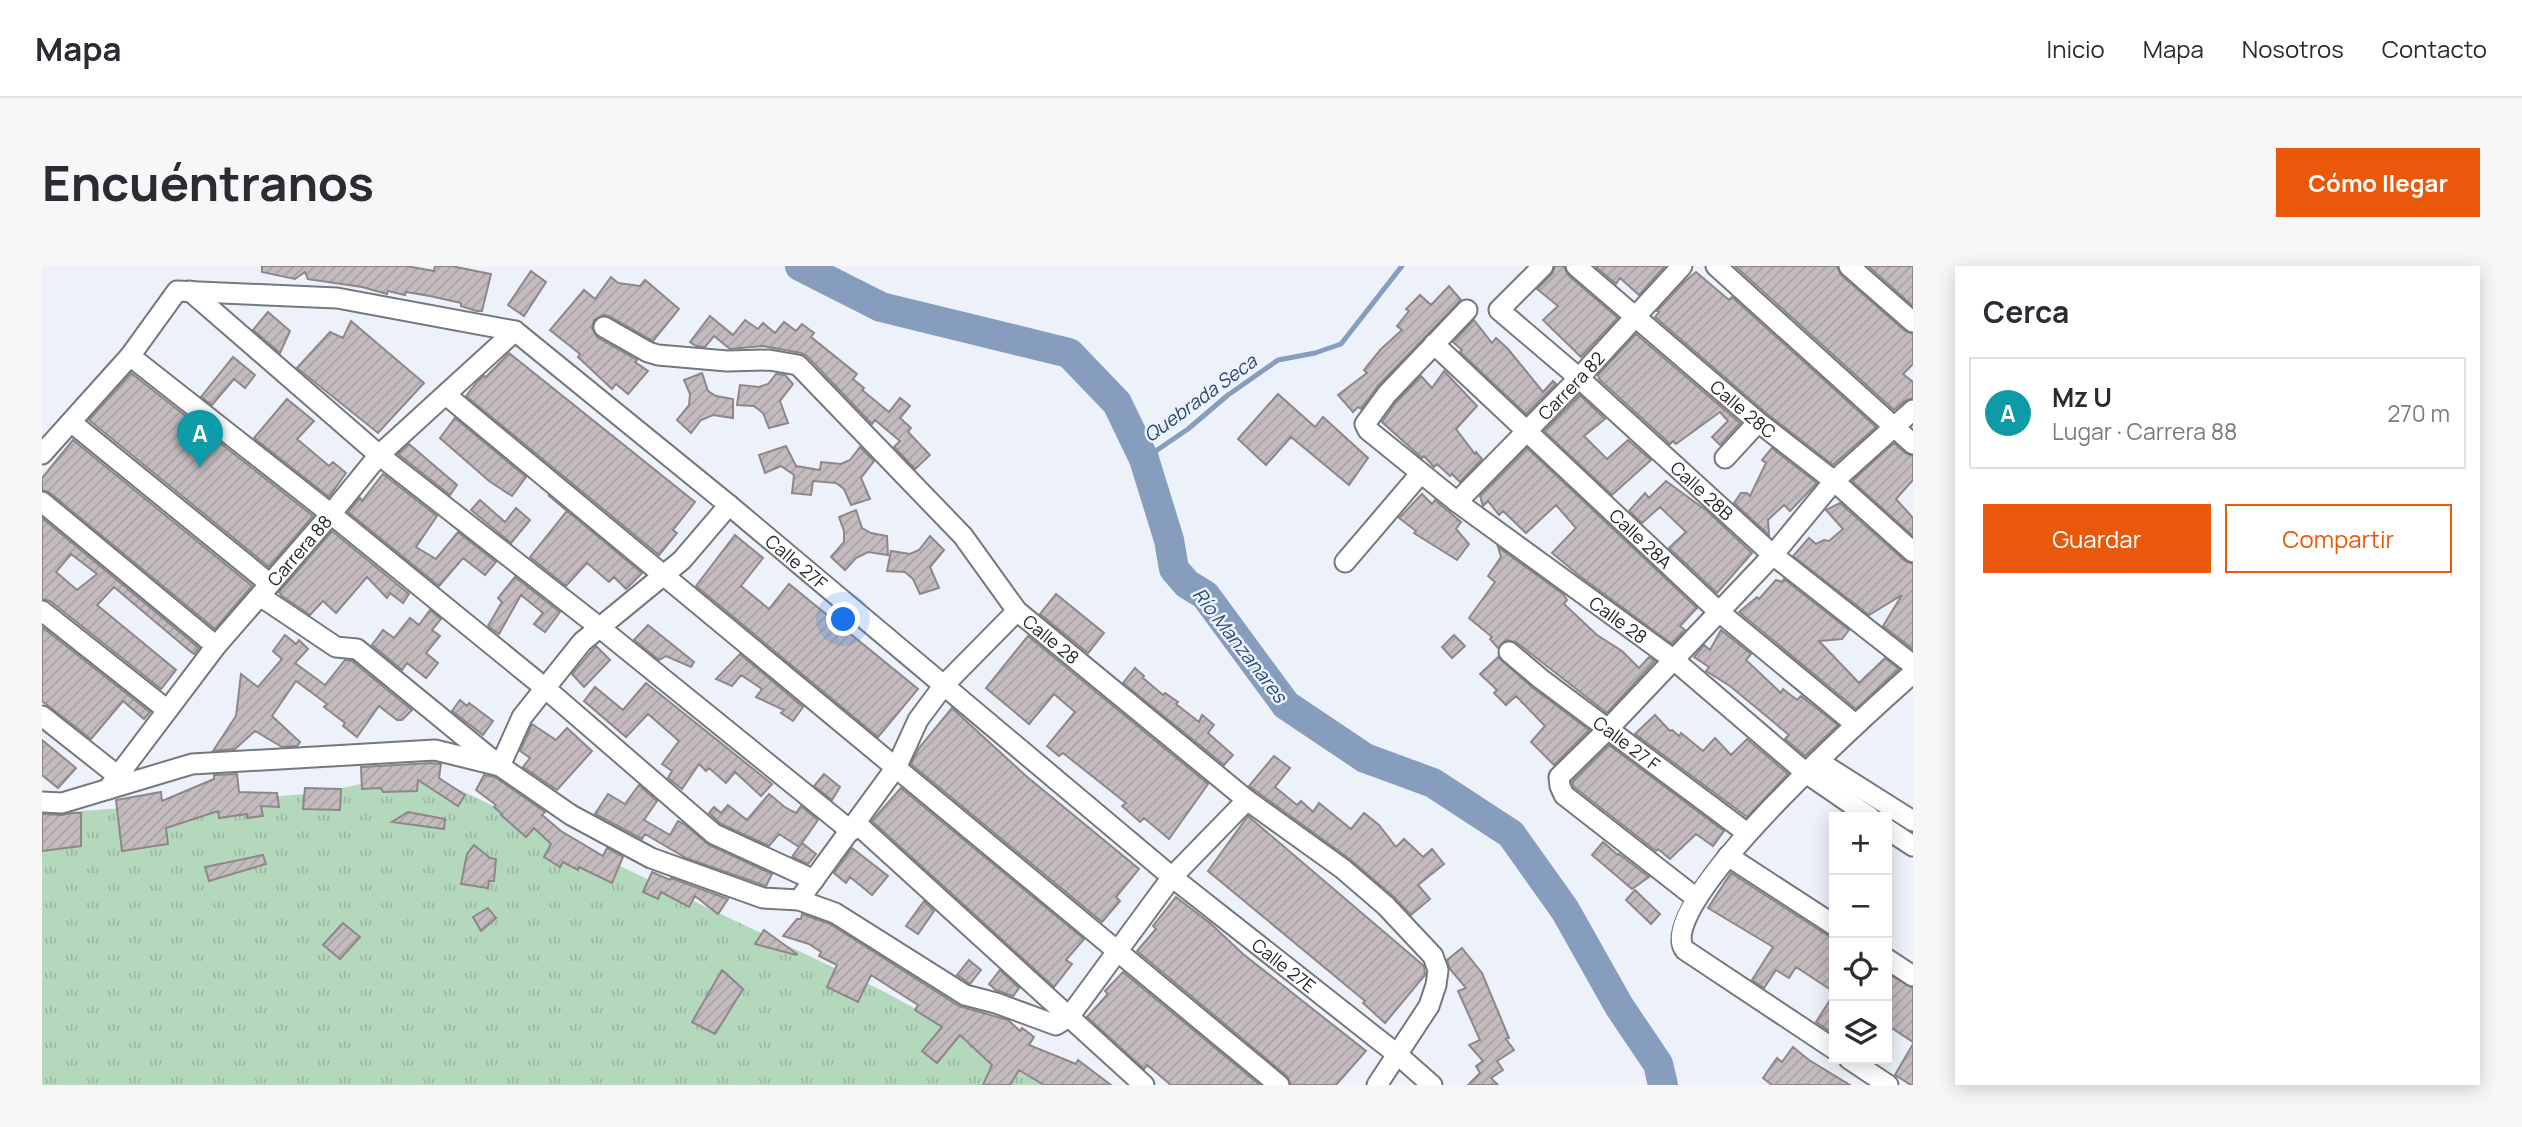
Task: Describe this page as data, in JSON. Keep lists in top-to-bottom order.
{
  "streets": {
    "street": [
      "Carrera 82",
      "Calle 28C",
      "Calle 28B",
      "Calle 28A",
      "Carrera 88",
      "Calle 27F",
      "Calle 28",
      "Calle 27 F",
      "Calle 27E"
    ]
  },
  "crossings": [
    ["Carrera 82", "Calle 28C"],
    ["Carrera 82", "Calle 28B"],
    ["Carrera 82", "Calle 28A"],
    ["Carrera 82", "Calle 28"],
    ["Calle 28A", "Calle 28"],
    ["Carrera 88", "Calle 27F"],
    ["Calle 27F", "Calle 27E"],
    ["Calle 28", "Calle 27E"]
  ],
  "water": ["Quebrada Seca", "Río Manzanares"],
  "page": {
    "header": "Mapa",
    "nav": [
      "Inicio",
      "Mapa",
      "Nosotros",
      "Contacto"
    ],
    "buttons": [
      "Cómo llegar",
      ["Guardar", "Compartir"]
    ],
    "title": "Encuéntranos",
    "heading": "Cerca",
    "list": [
      {
        "mark": "A",
        "name": "Mz U",
        "note": "Lugar · Carrera 88",
        "value": "270 m"
      }
    ],
    "pins": "A",
    "map_buttons": ["+", "−"]
  }
}
